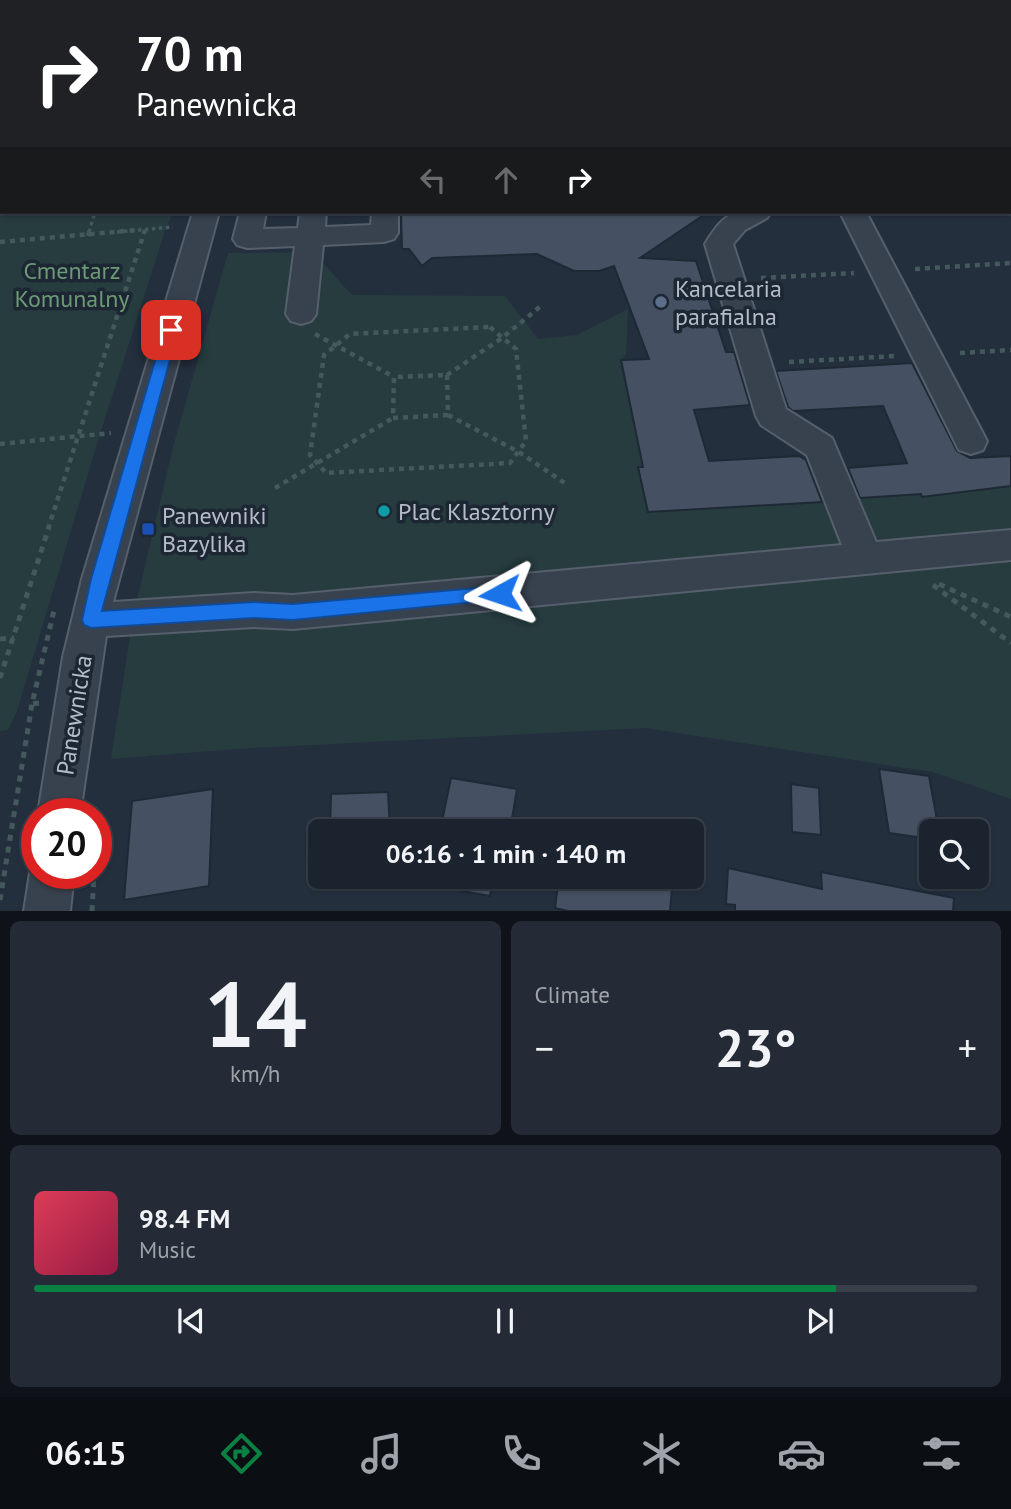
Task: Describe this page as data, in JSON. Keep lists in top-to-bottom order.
{
  "streets": {
    "street": ["Panewnicka"]
  },
  "parks": ["Cmentarz Komunalny"],
  "places": {
    "other": ["Kancelaria parafialna", "Plac Klasztorny"],
    "transit": ["Panewniki Bazylika"]
  },
  "page": {
    "turn": ["70 m", "Panewnicka"],
    "limit": "20",
    "trip": "06:16 · 1 min · 140 m",
    "tile": [
      ["14", "km/h"],
      "Climate"
    ],
    "heat": ["−", "23°", "+"],
    "song": ["98.4 FM", "Music"],
    "tabs": "06:15"
  }
}
